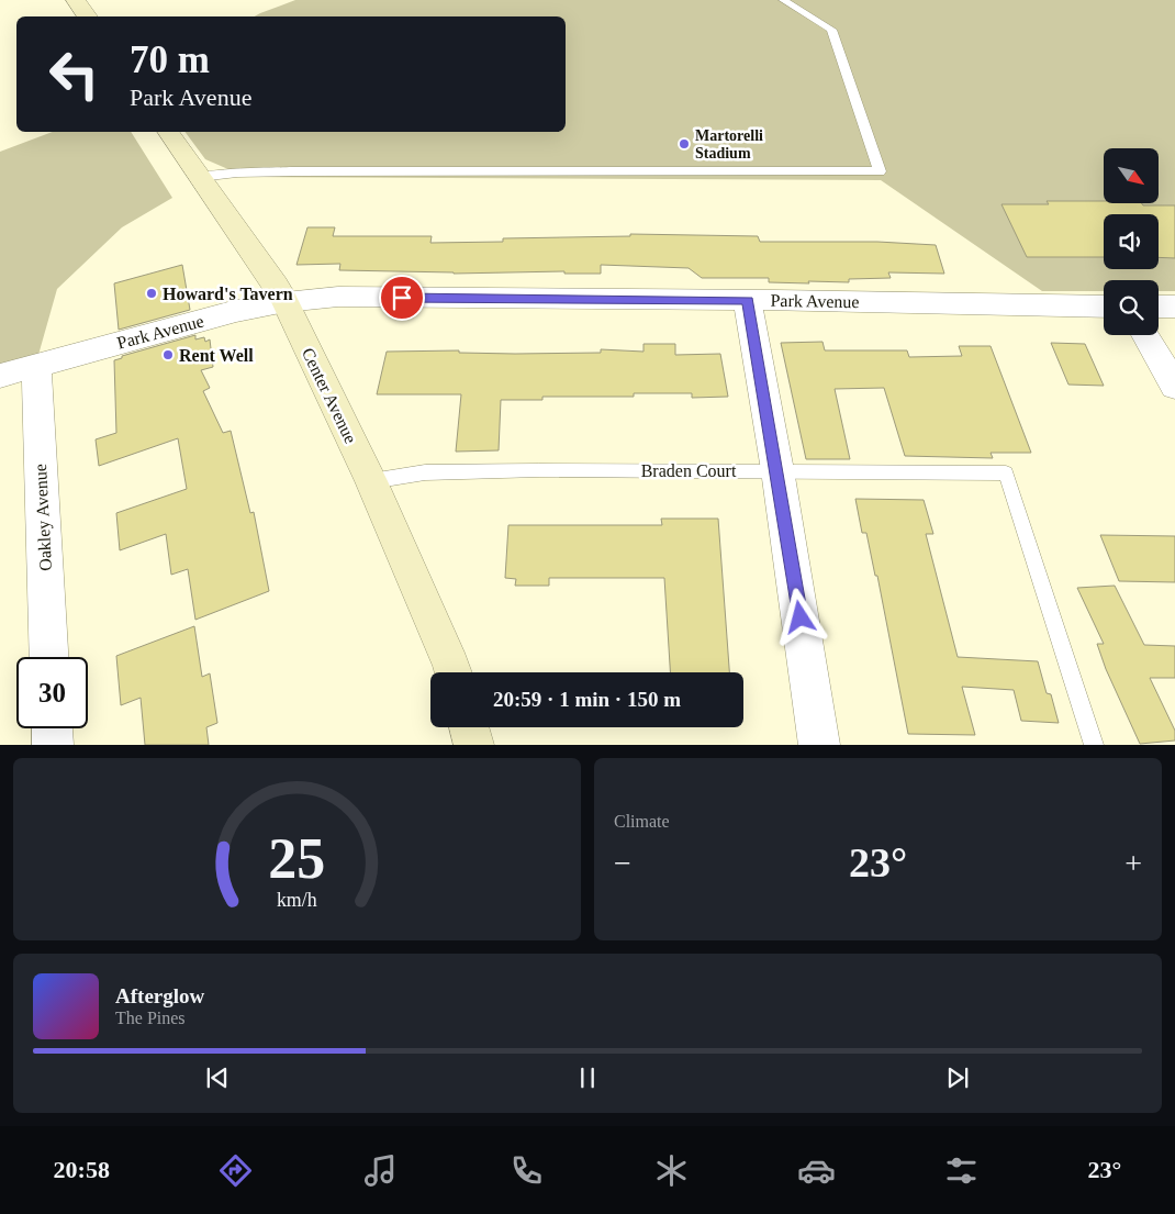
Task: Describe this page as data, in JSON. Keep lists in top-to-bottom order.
{
  "streets": {
    "street": ["Park Avenue", "Center Avenue", "Oakley Avenue"],
    "lane": ["Braden Court"]
  },
  "crossings": [
    ["Park Avenue", "Center Avenue"],
    ["Park Avenue", "Oakley Avenue"],
    ["Center Avenue", "Braden Court"]
  ],
  "places": ["Martorelli Stadium", "Howard's Tavern", "Rent Well"],
  "north": "bottom right",
  "page": {
    "turn": ["70 m", "Park Avenue"],
    "limit": "30",
    "trip": "20:59 · 1 min · 150 m",
    "tile": "Climate",
    "heat": ["−", "23°", "+"],
    "song": ["Afterglow", "The Pines"],
    "tabs": ["20:58", "23°"],
    "gauge": ["25", "km/h"]
  }
}
